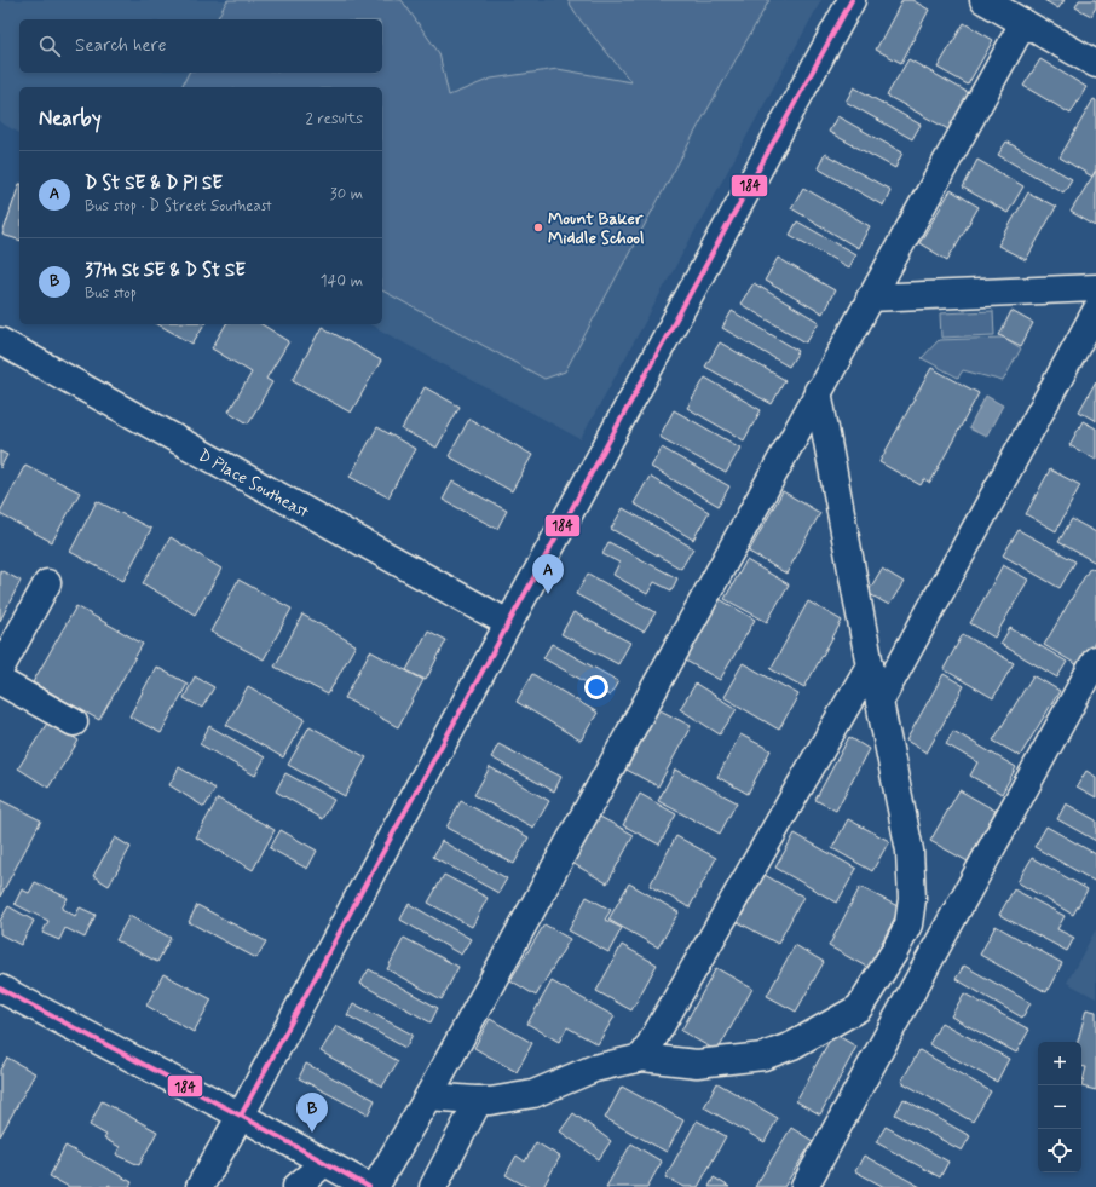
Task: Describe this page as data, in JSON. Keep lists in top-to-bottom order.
{
  "streets": {
    "street": ["D Place Southeast"]
  },
  "places": ["Mount Baker Middle School"],
  "lines": ["transit line 184"],
  "page": {
    "search": "Search here",
    "heading": ["Nearby", "2 results"],
    "list": [
      {
        "mark": "A",
        "name": "D St SE & D Pl SE",
        "note": "Bus stop · D Street Southeast",
        "value": "30 m"
      },
      {
        "mark": "B",
        "name": "37th St SE & D St SE",
        "note": "Bus stop",
        "value": "140 m"
      }
    ],
    "pins": ["A", "B"],
    "map_buttons": ["+", "−"]
  }
}
